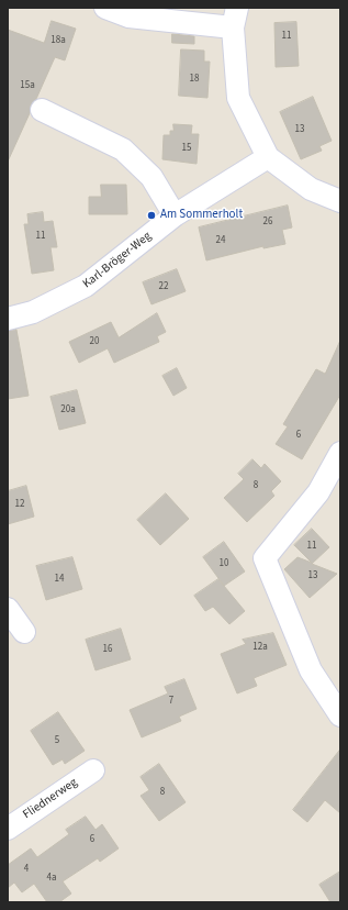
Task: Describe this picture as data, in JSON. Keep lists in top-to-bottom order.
{
  "streets": {
    "street": ["Karl-Bröger-Weg", "Fliednerweg"]
  },
  "places": ["Am Sommerholt"],
  "house_numbers": [
    "11",
    "18a",
    "18",
    "15a",
    "13",
    "15",
    "26",
    "11",
    "24",
    "22",
    "20",
    "20a",
    "6",
    "8",
    "12",
    "11",
    "10",
    "13",
    "14",
    "12a",
    "16",
    "7",
    "5",
    "8",
    "6",
    "4",
    "4a"
  ]
}
